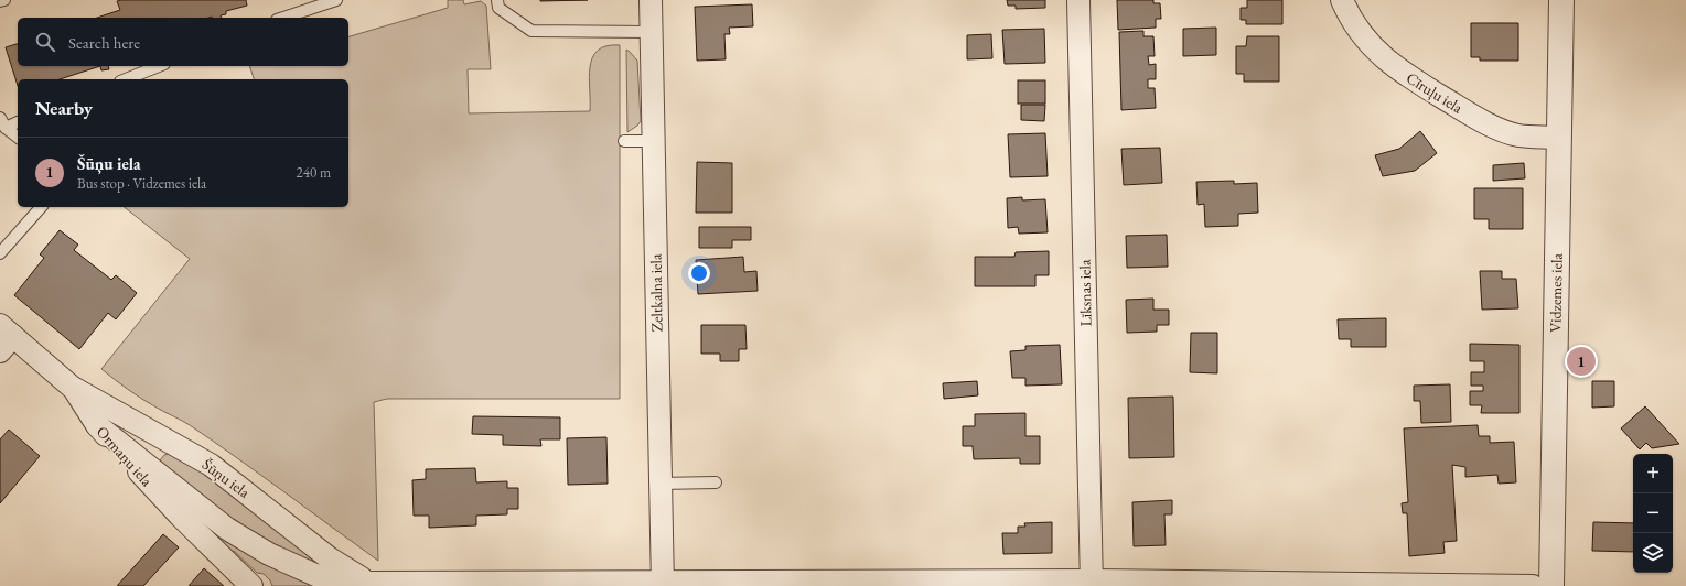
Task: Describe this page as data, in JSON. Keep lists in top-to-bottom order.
{
  "streets": {
    "street": [
      "Cīruļu iela",
      "Zeltkalna iela",
      "Līksnas iela",
      "Vidzemes iela",
      "Ormaņu iela",
      "Šūņu iela"
    ]
  },
  "crossings": [
    ["Cīruļu iela", "Vidzemes iela"],
    ["Ormaņu iela", "Šūņu iela"]
  ],
  "page": {
    "search": "Search here",
    "heading": "Nearby",
    "list": [
      {
        "mark": "1",
        "name": "Šūņu iela",
        "note": "Bus stop · Vidzemes iela",
        "value": "240 m"
      }
    ],
    "pins": "1",
    "map_buttons": ["+", "−"]
  }
}
